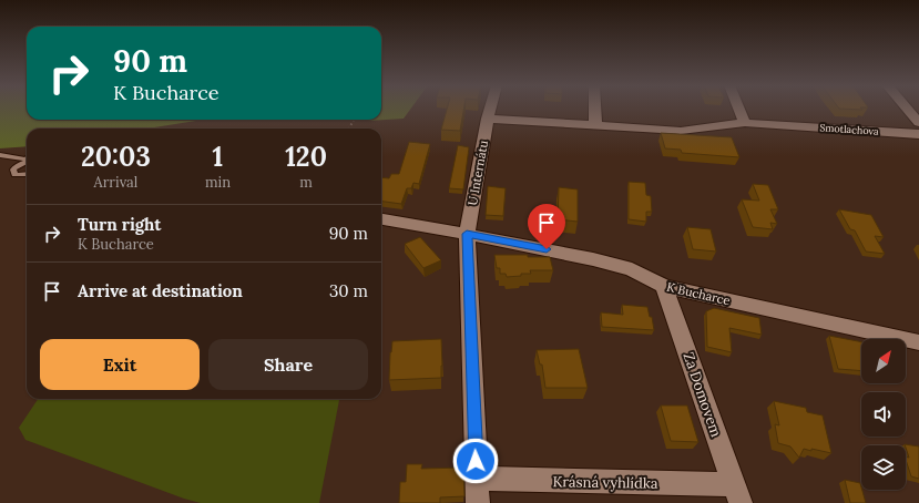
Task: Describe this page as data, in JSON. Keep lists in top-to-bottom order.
{
  "streets": {
    "street": [
      "Smotlachova",
      "U Internátu",
      "K Bucharce",
      "Za Domovem",
      "Krásná vyhlídka"
    ]
  },
  "crossings": [
    ["Smotlachova", "U Internátu"],
    ["U Internátu", "K Bucharce"],
    ["K Bucharce", "Za Domovem"],
    ["Za Domovem", "Krásná vyhlídka"]
  ],
  "north": "top right",
  "page": {
    "turn": ["90 m", "K Bucharce"],
    "eta": [
      "20:03",
      "Arrival",
      "1",
      "min",
      "120",
      "m"
    ],
    "list": [
      {
        "name": "Turn right",
        "note": "K Bucharce",
        "value": "90 m"
      },
      {
        "name": "Arrive at destination",
        "value": "30 m"
      }
    ],
    "buttons": ["Exit", "Share"]
  }
}
